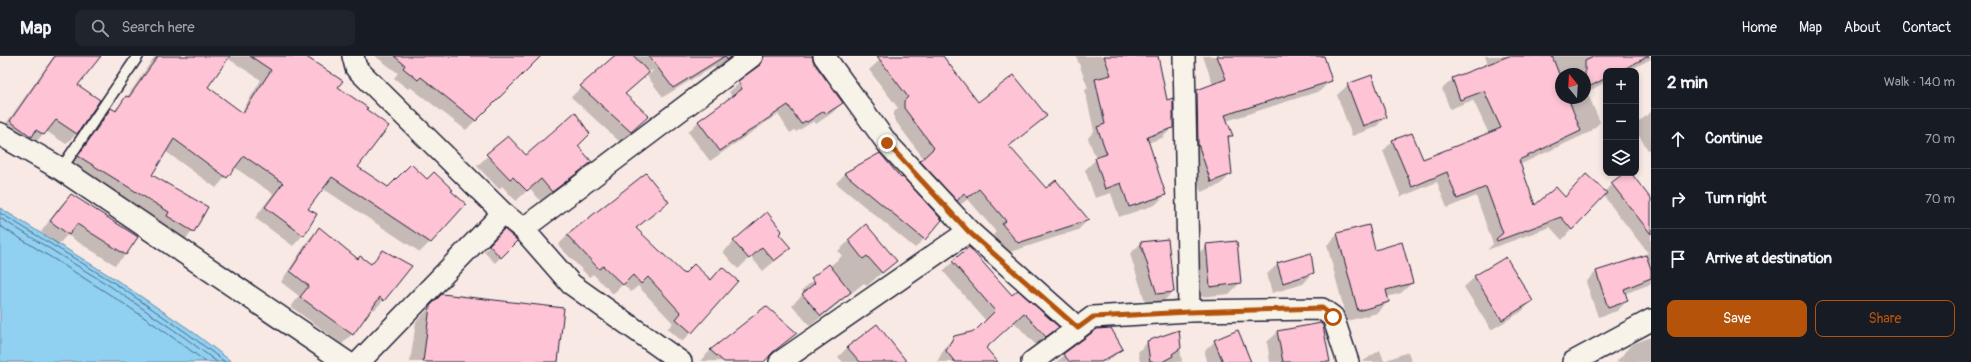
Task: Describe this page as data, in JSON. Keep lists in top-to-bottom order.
{
  "north": "top",
  "page": {
    "header": "Map",
    "search": "Search here",
    "nav": [
      "Home",
      "Map",
      "About",
      "Contact"
    ],
    "heading": ["2 min", "Walk · 140 m"],
    "map_buttons": ["+", "−"],
    "list": [
      ["Continue", "70 m"],
      ["Turn right", "70 m"],
      "Arrive at destination"
    ],
    "buttons": ["Save", "Share"]
  }
}
